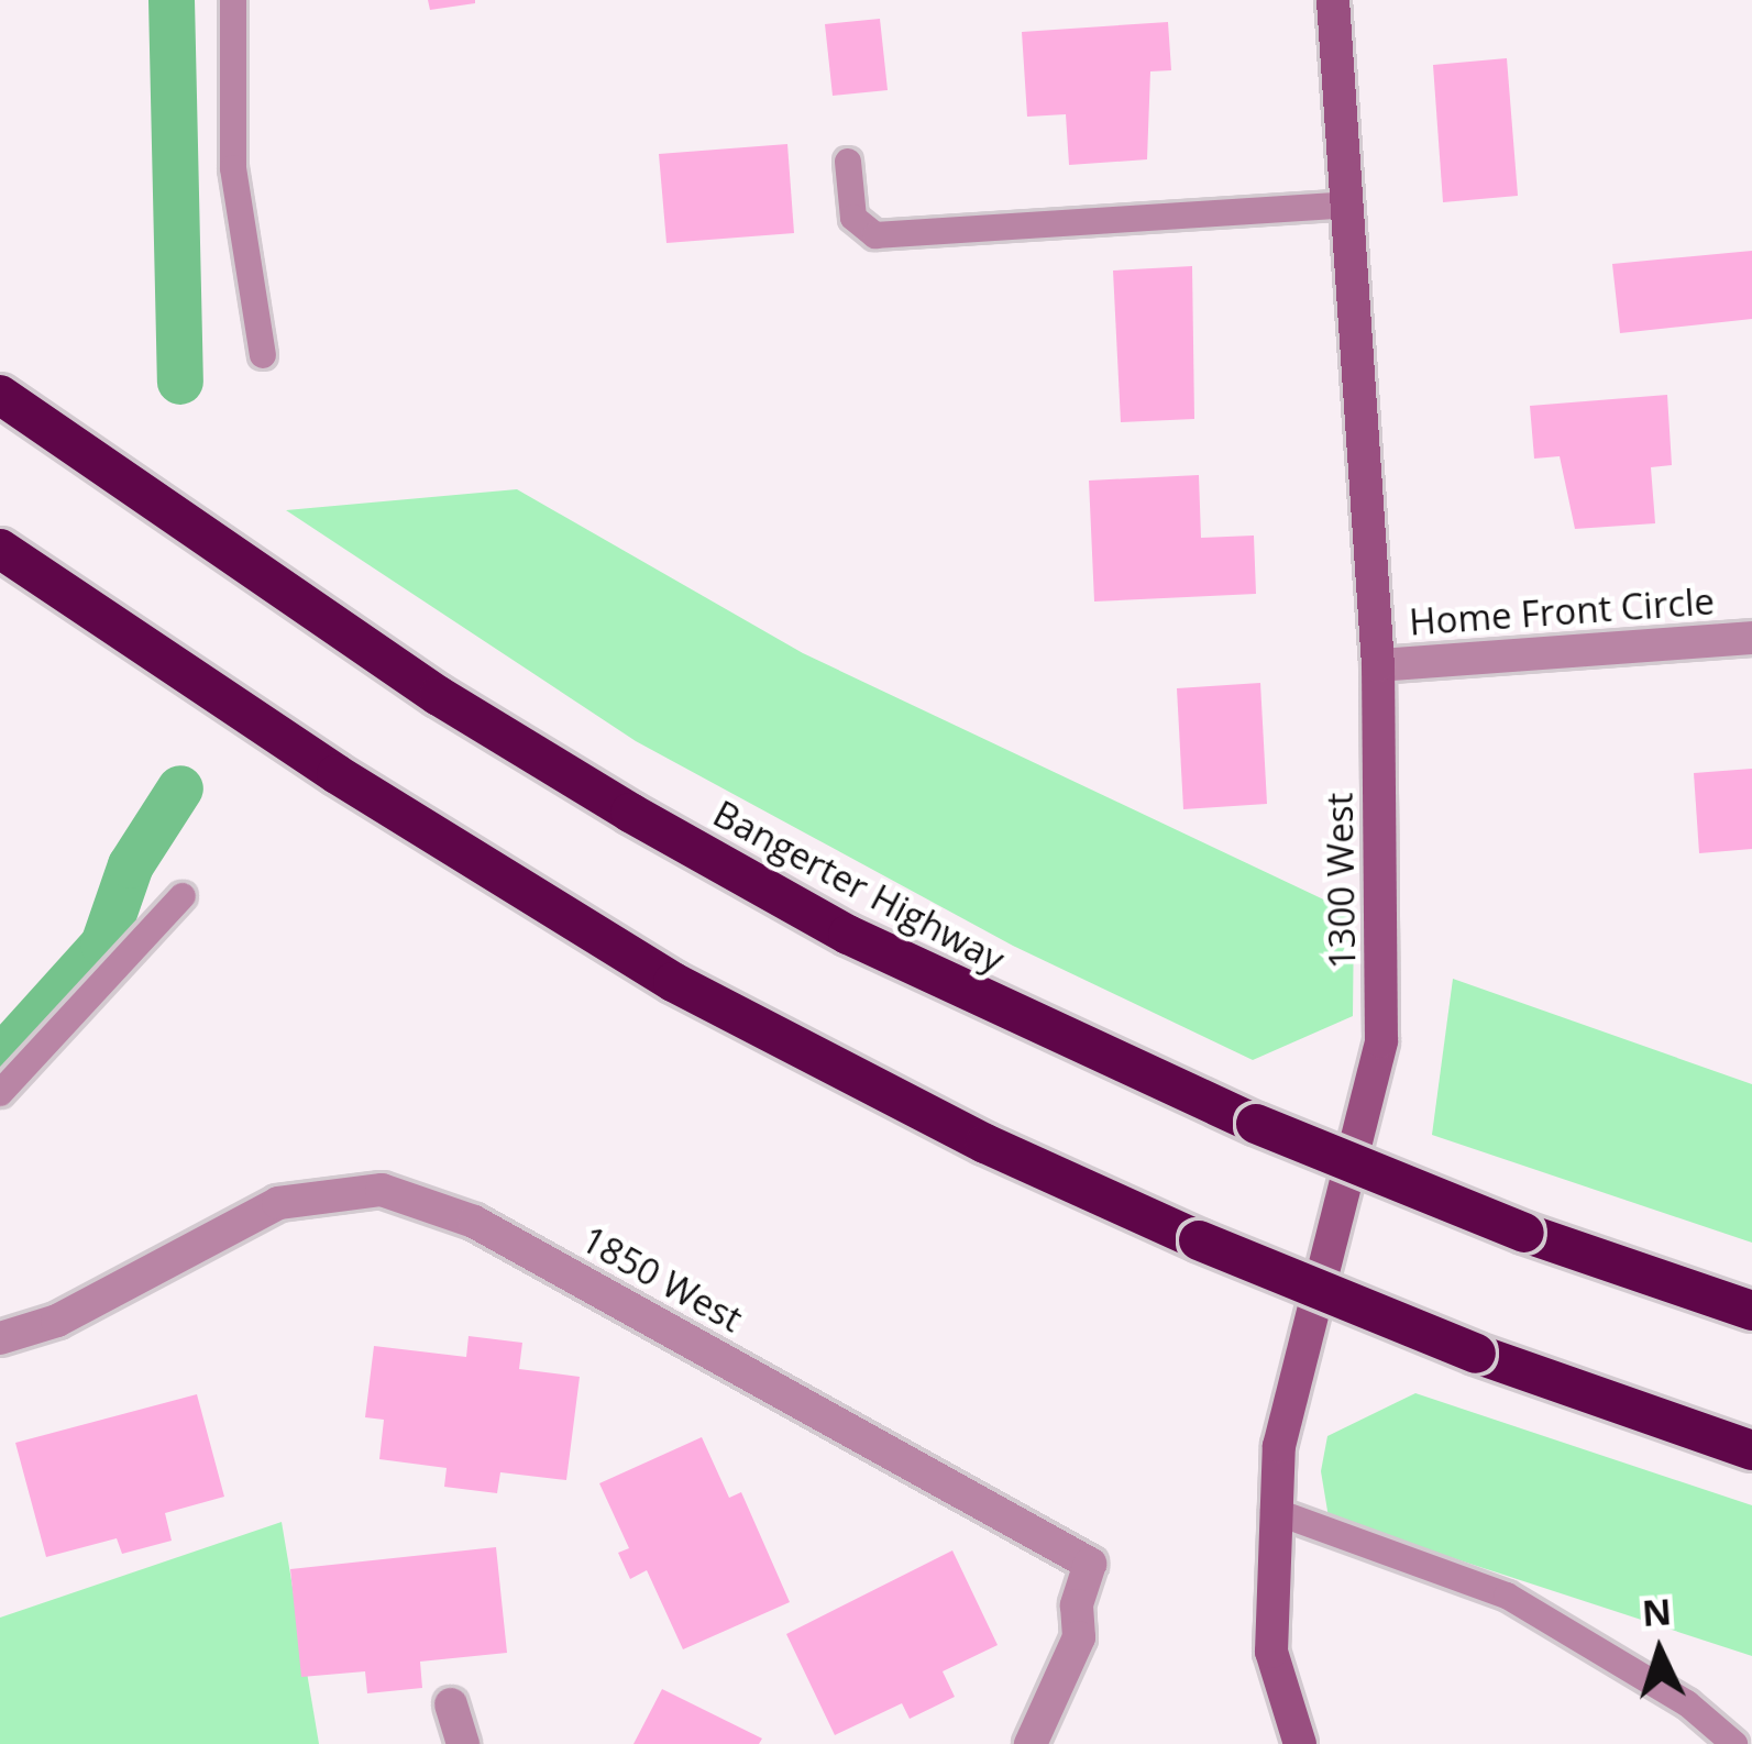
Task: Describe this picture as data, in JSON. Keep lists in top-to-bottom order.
{
  "streets": {
    "highway": ["Bangerter Highway"],
    "street": ["Home Front Circle", "1300 West", "1850 West"]
  },
  "crossings": [
    ["Home Front Circle", "1300 West"]
  ],
  "north": "top"
}
